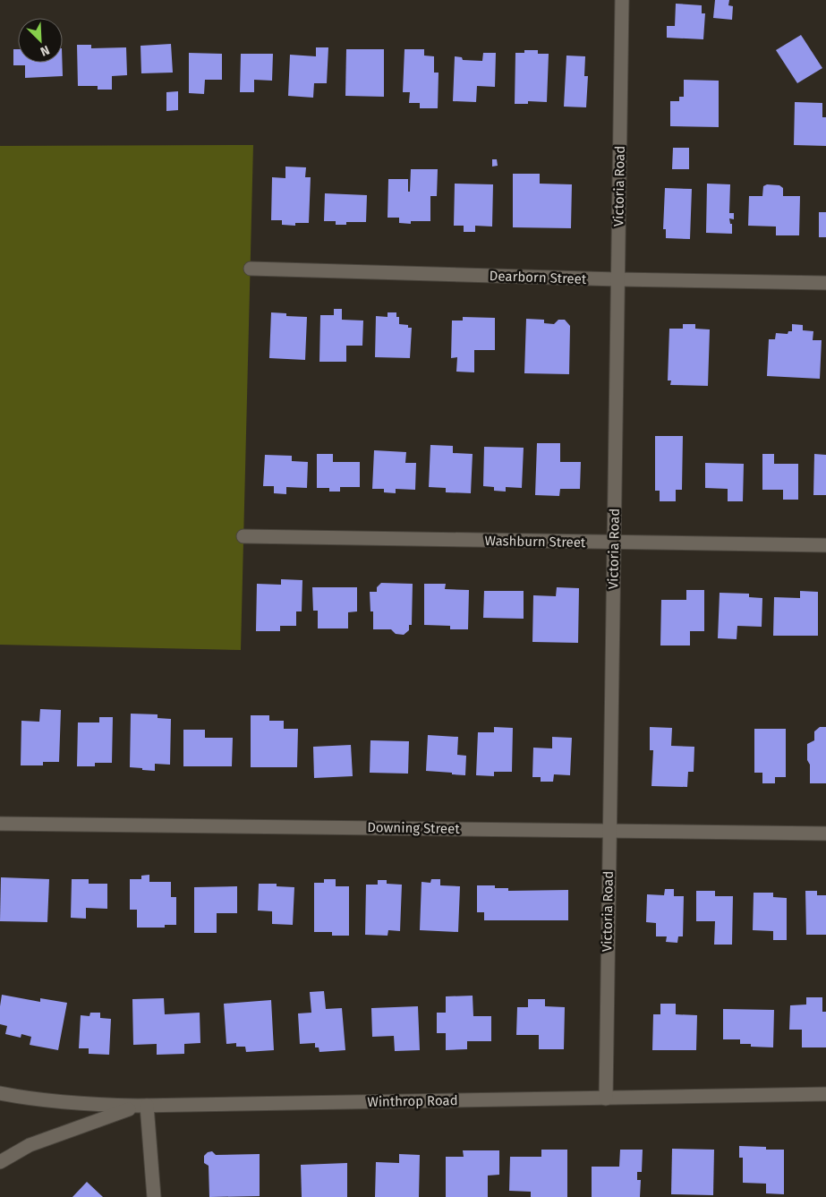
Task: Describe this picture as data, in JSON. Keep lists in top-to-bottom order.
{
  "streets": {
    "street": [
      "Victoria Road",
      "Dearborn Street",
      "Washburn Street",
      "Downing Street",
      "Winthrop Road"
    ]
  },
  "crossings": [
    ["Victoria Road", "Dearborn Street"],
    ["Victoria Road", "Washburn Street"],
    ["Victoria Road", "Downing Street"],
    ["Victoria Road", "Winthrop Road"]
  ],
  "north": "bottom right"
}
